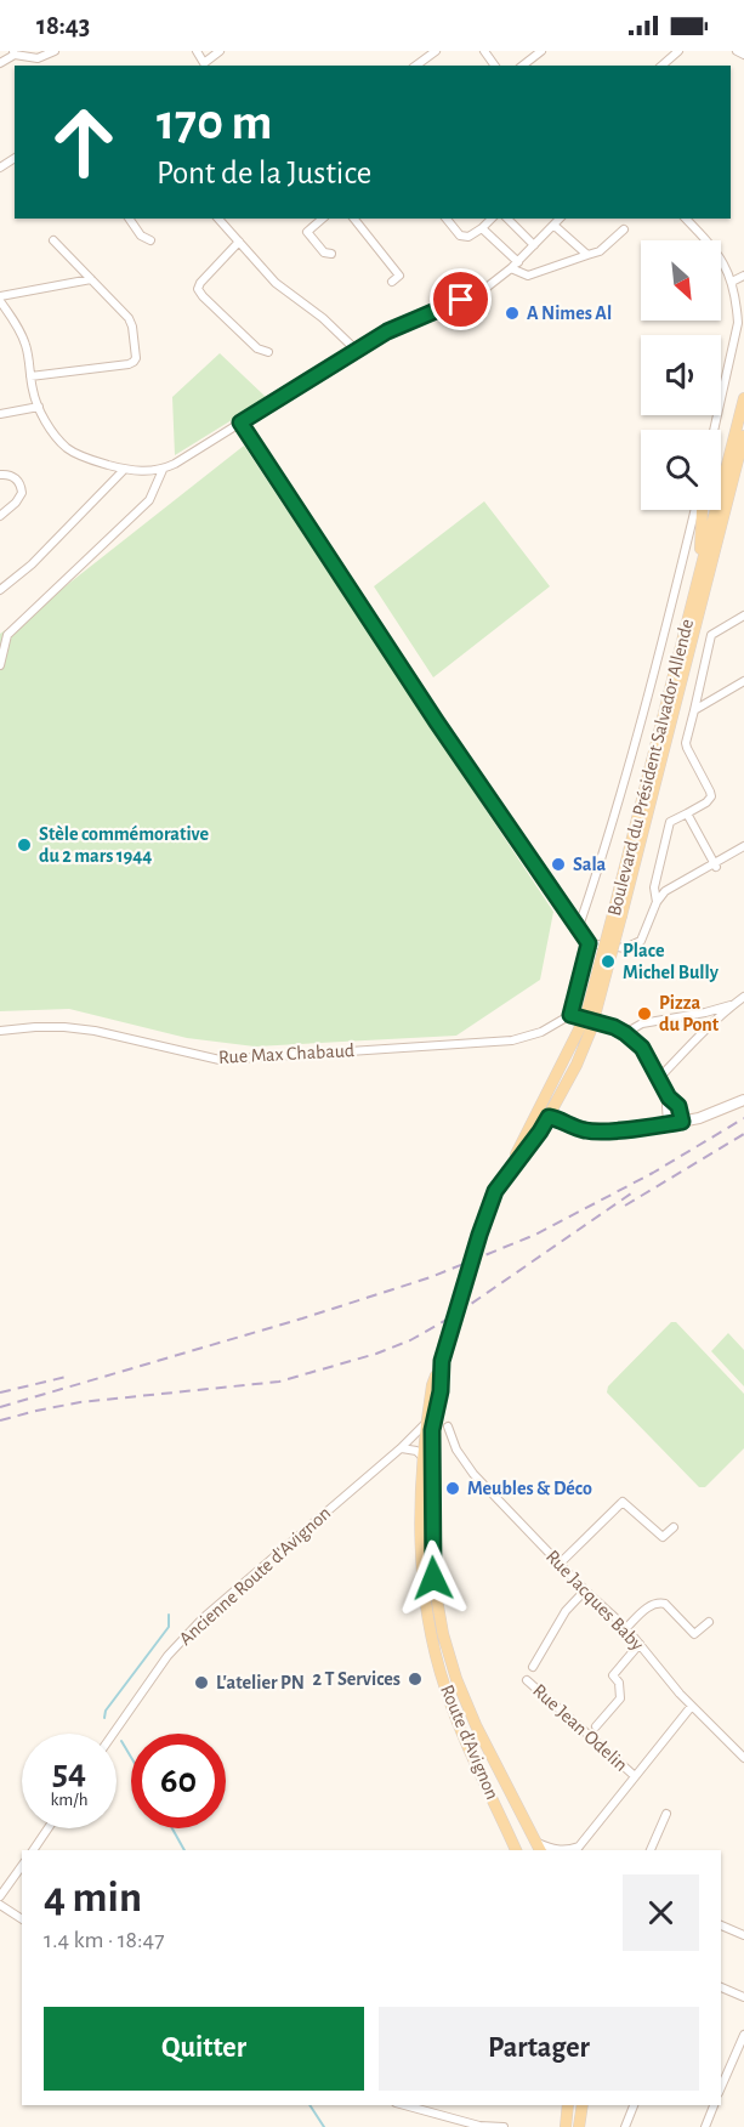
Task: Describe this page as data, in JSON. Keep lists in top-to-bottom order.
{
  "streets": {
    "main road": ["Boulevard du Président Salvador Allende", "Route d'Avignon"],
    "street": [
      "Rue Max Chabaud",
      "Ancienne Route d'Avignon",
      "Rue Jacques Baby",
      "Rue Jean Odelin"
    ]
  },
  "crossings": [
    ["Ancienne Route d'Avignon", "Route d'Avignon"],
    ["Rue Jacques Baby", "Rue Jean Odelin"]
  ],
  "places": [
    "A Nimes Al",
    "Stèle commémorative du 2 mars 1944",
    "Sala",
    "Place Michel Bully",
    "Pizza du Pont",
    "Meubles & Déco",
    "2 T Services",
    "L'atelier PN"
  ],
  "north": "bottom right",
  "page": {
    "status": "18:43",
    "turn": ["170 m", "Pont de la Justice"],
    "speed": "54 km/h",
    "limit": "60",
    "heading": ["4 min", "1.4 km · 18:47"],
    "buttons": ["Quitter", "Partager"]
  }
}
